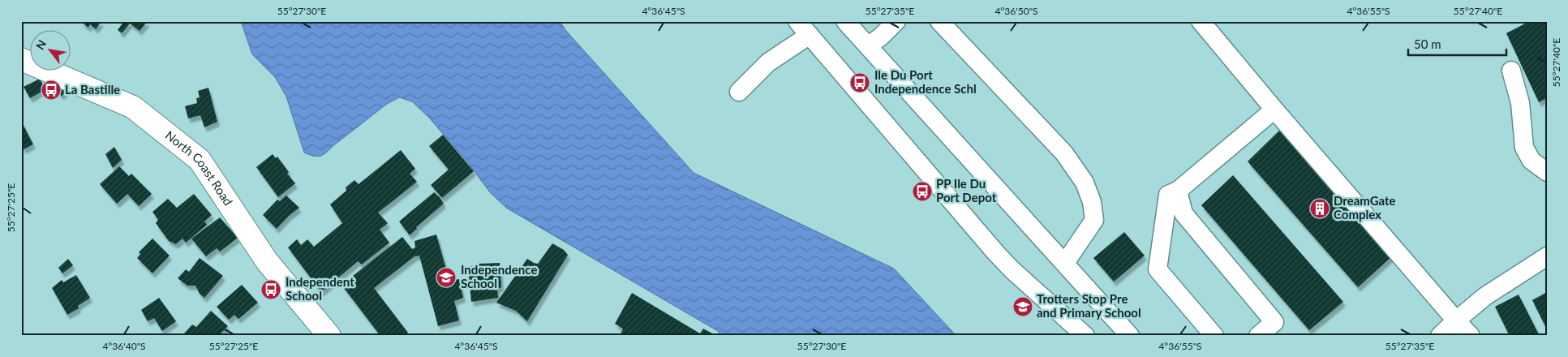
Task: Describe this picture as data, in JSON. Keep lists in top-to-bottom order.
{
  "streets": {
    "main road": ["North Coast Road"]
  },
  "places": {
    "bus stop": [
      "Ile Du Port Independence Schl",
      "La Bastille",
      "PP Ile Du Port Depot",
      "Independent School"
    ],
    "building": ["DreamGate Complex"],
    "school or university": ["Independence School", "Trotters Stop Pre and Primary School"]
  },
  "scale_bar": "50 m",
  "north": "top left",
  "coordinates": [
    "55°27'30\"E",
    "4°36'45\"S",
    "55°27'35\"E",
    "4°36'50\"S",
    "4°36'55\"S",
    "55°27'40\"E",
    "55°27'25\"E",
    "4°36'40\"S"
  ]
}
